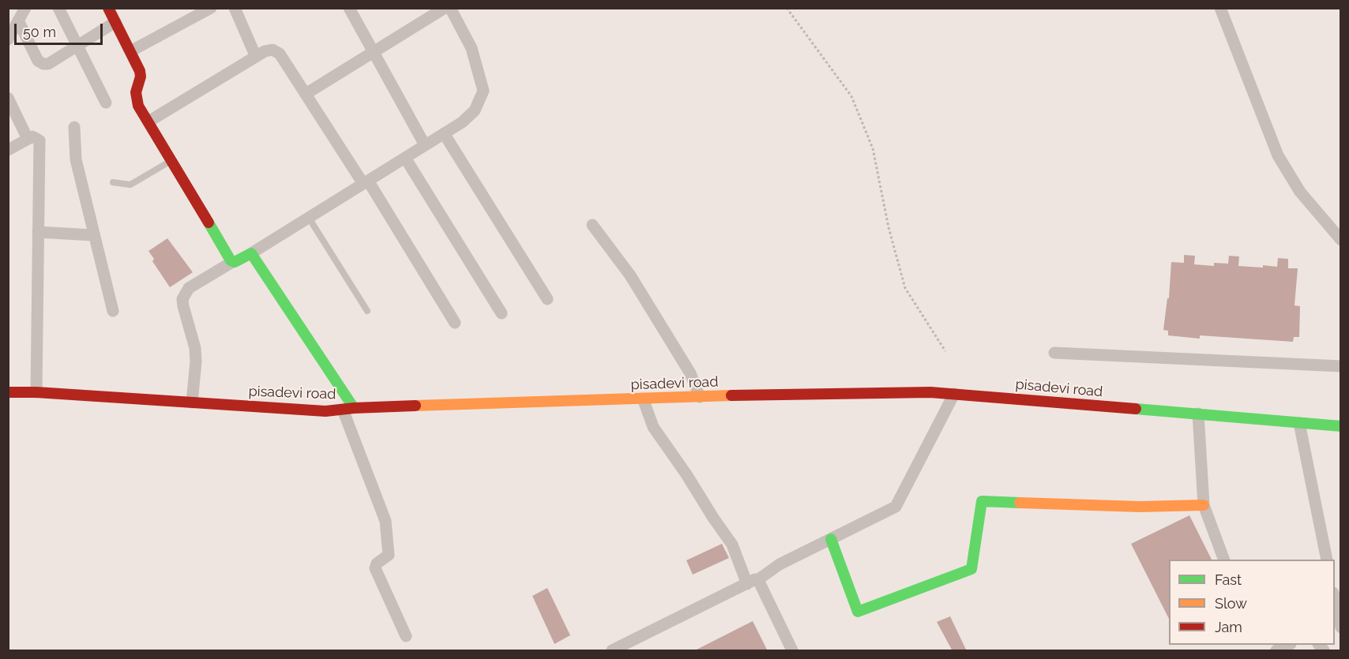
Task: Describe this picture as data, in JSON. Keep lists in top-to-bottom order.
{
  "streets": {
    "street": ["pisadevi road"]
  },
  "legend": ["Fast", "Slow", "Jam"],
  "scale_bar": "50 m"
}
